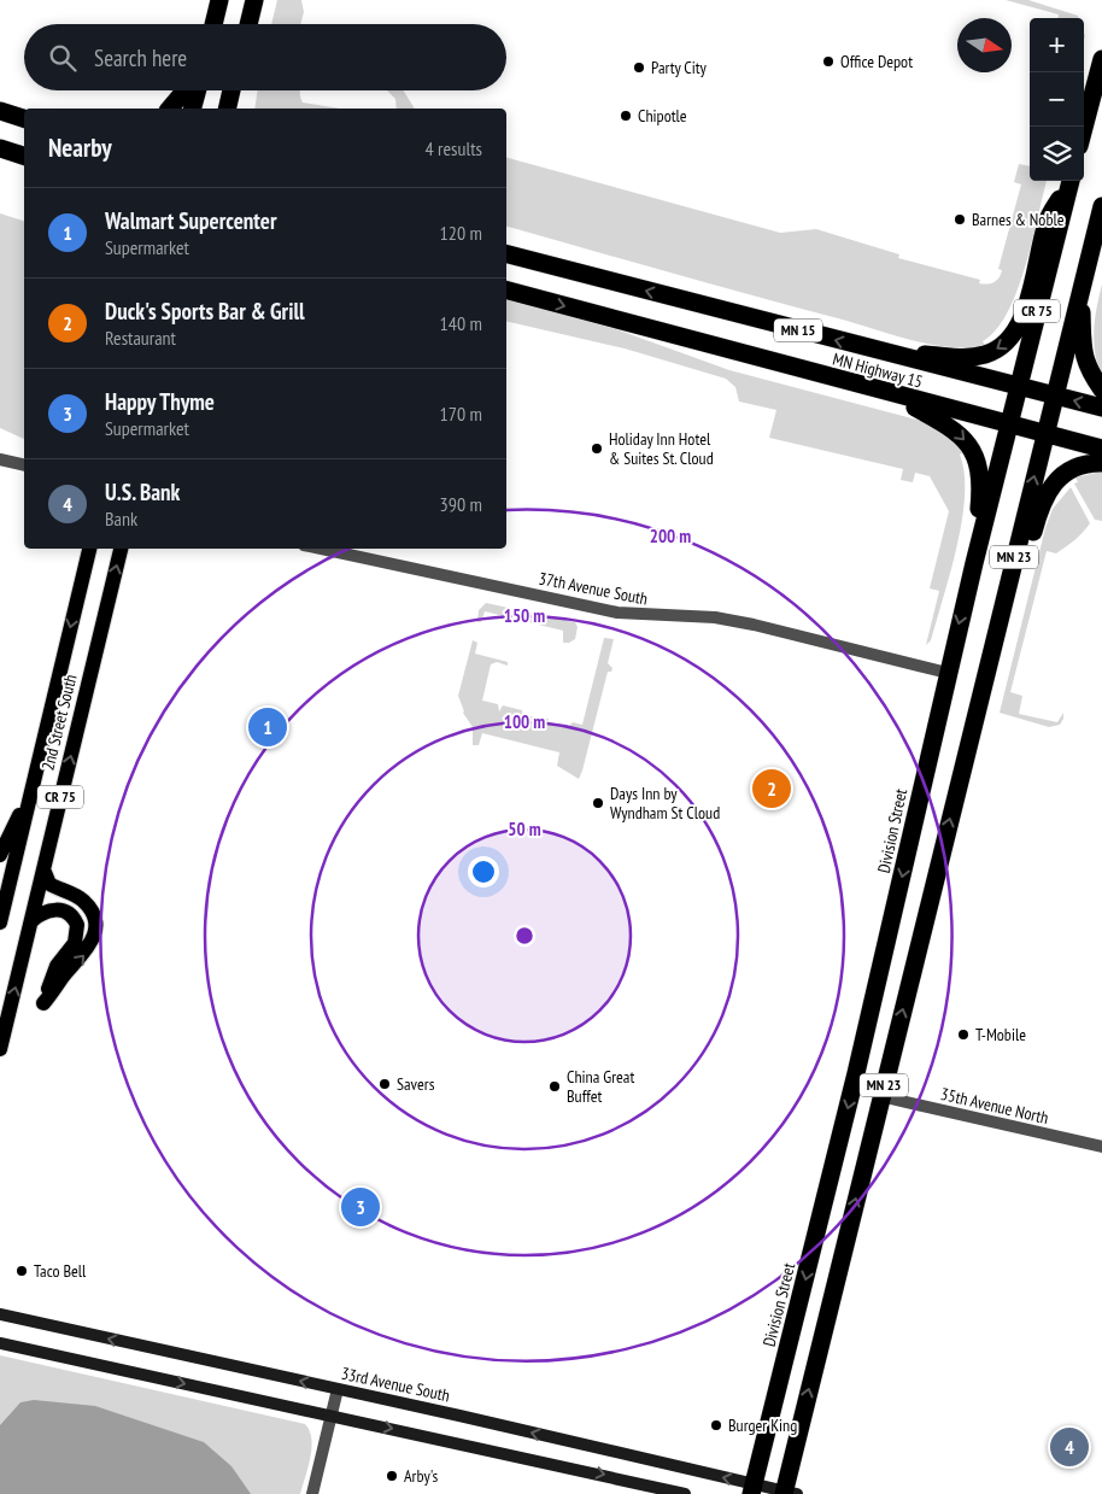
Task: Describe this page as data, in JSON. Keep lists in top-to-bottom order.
{
  "streets": {
    "highway": [
      "CR 75",
      "MN 15",
      "MN Highway 15",
      "MN 23",
      "Division Street"
    ],
    "main road": ["2nd Street South", "33rd Avenue South"],
    "street": ["37th Avenue South", "35th Avenue North"]
  },
  "crossings": [
    ["CR 75", "MN Highway 15"],
    ["CR 75", "MN 23"],
    ["MN Highway 15", "MN 23"],
    ["MN Highway 15", "Division Street"],
    ["MN 23", "35th Avenue North"],
    ["MN 23", "33rd Avenue South"],
    ["37th Avenue South", "Division Street"],
    ["Division Street", "33rd Avenue South"]
  ],
  "places": [
    "Office Depot",
    "Party City",
    "Chipotle",
    "Barnes & Noble",
    "Holiday Inn Hotel & Suites St. Cloud",
    "Days Inn by Wyndham St Cloud",
    "T-Mobile",
    "Savers",
    "China Great Buffet",
    "Taco Bell",
    "Burger King",
    "Arby's"
  ],
  "north": "right",
  "page": {
    "map_buttons": ["+", "−"],
    "search": "Search here",
    "heading": ["Nearby", "4 results"],
    "list": [
      {
        "mark": "1",
        "name": "Walmart Supercenter",
        "note": "Supermarket",
        "value": "120 m"
      },
      {
        "mark": "2",
        "name": "Duck's Sports Bar & Grill",
        "note": "Restaurant",
        "value": "140 m"
      },
      {
        "mark": "3",
        "name": "Happy Thyme",
        "note": "Supermarket",
        "value": "170 m"
      },
      {
        "mark": "4",
        "name": "U.S. Bank",
        "note": "Bank",
        "value": "390 m"
      }
    ],
    "pins": [
      "1",
      "2",
      "3",
      "4"
    ]
  },
  "rings": [
    "200 m",
    "150 m",
    "100 m",
    "50 m"
  ]
}
